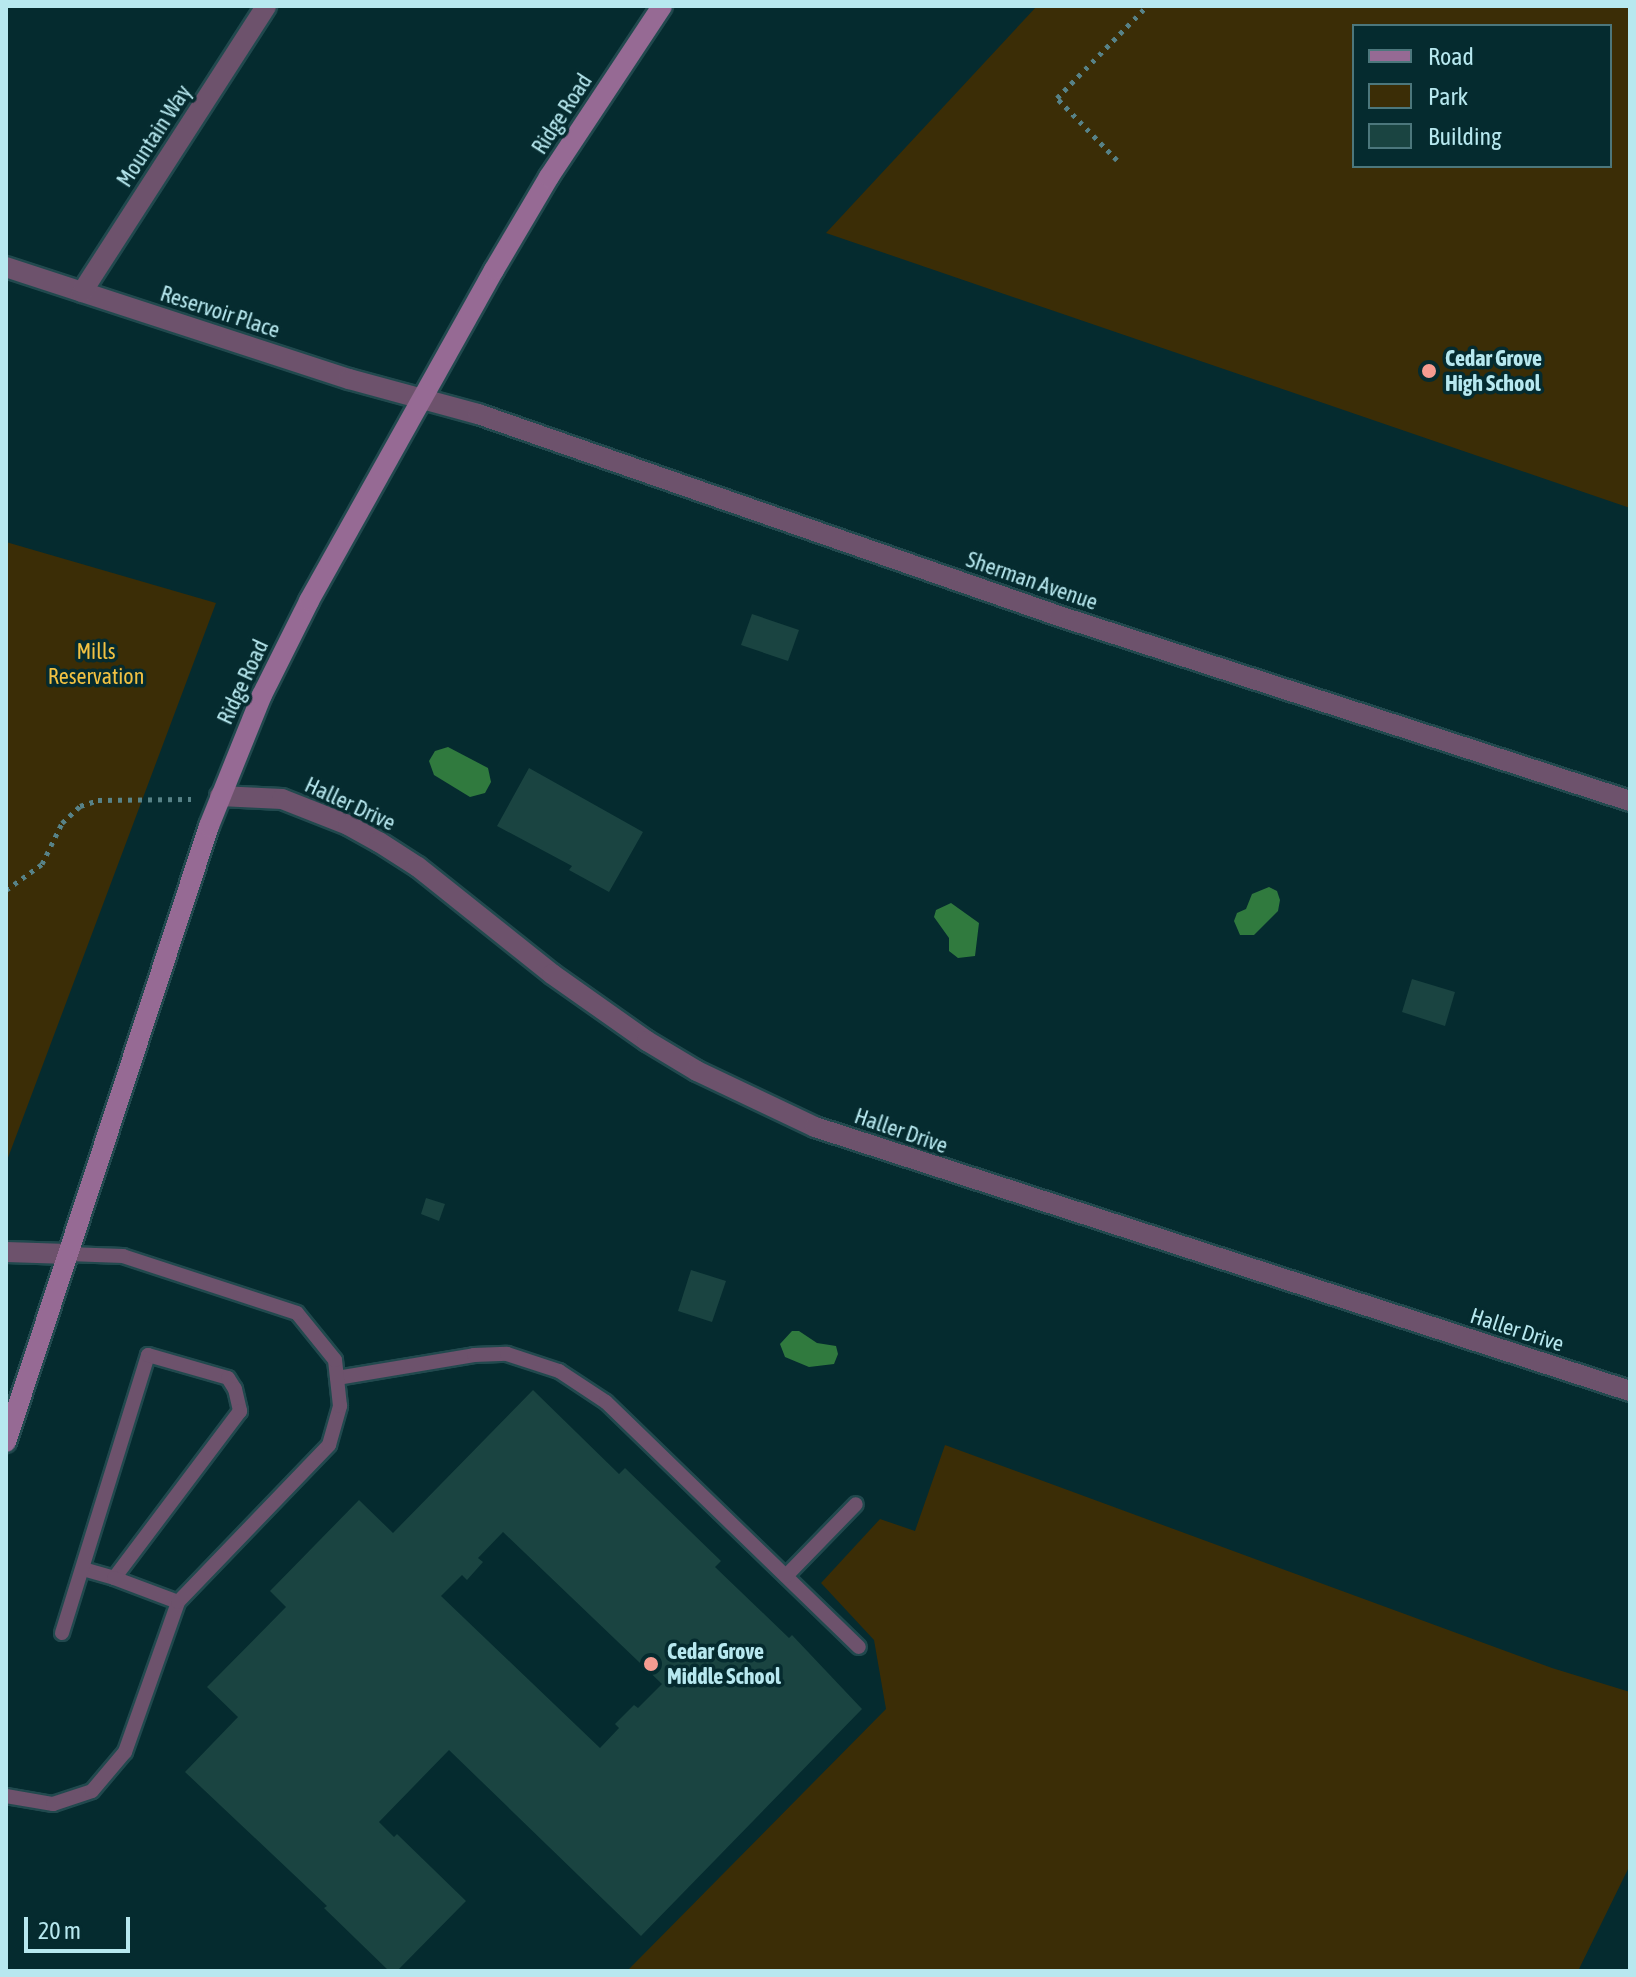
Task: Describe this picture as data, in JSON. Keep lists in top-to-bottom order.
{
  "streets": {
    "main road": ["Ridge Road"],
    "street": [
      "Mountain Way",
      "Reservoir Place",
      "Sherman Avenue",
      "Haller Drive"
    ]
  },
  "crossings": [
    ["Ridge Road", "Reservoir Place"],
    ["Ridge Road", "Sherman Avenue"],
    ["Ridge Road", "Haller Drive"],
    ["Mountain Way", "Reservoir Place"],
    ["Reservoir Place", "Sherman Avenue"]
  ],
  "parks": ["Mills Reservation"],
  "places": ["Cedar Grove High School", "Cedar Grove Middle School"],
  "legend": ["Road", "Park", "Building"],
  "scale_bar": "20 m"
}
